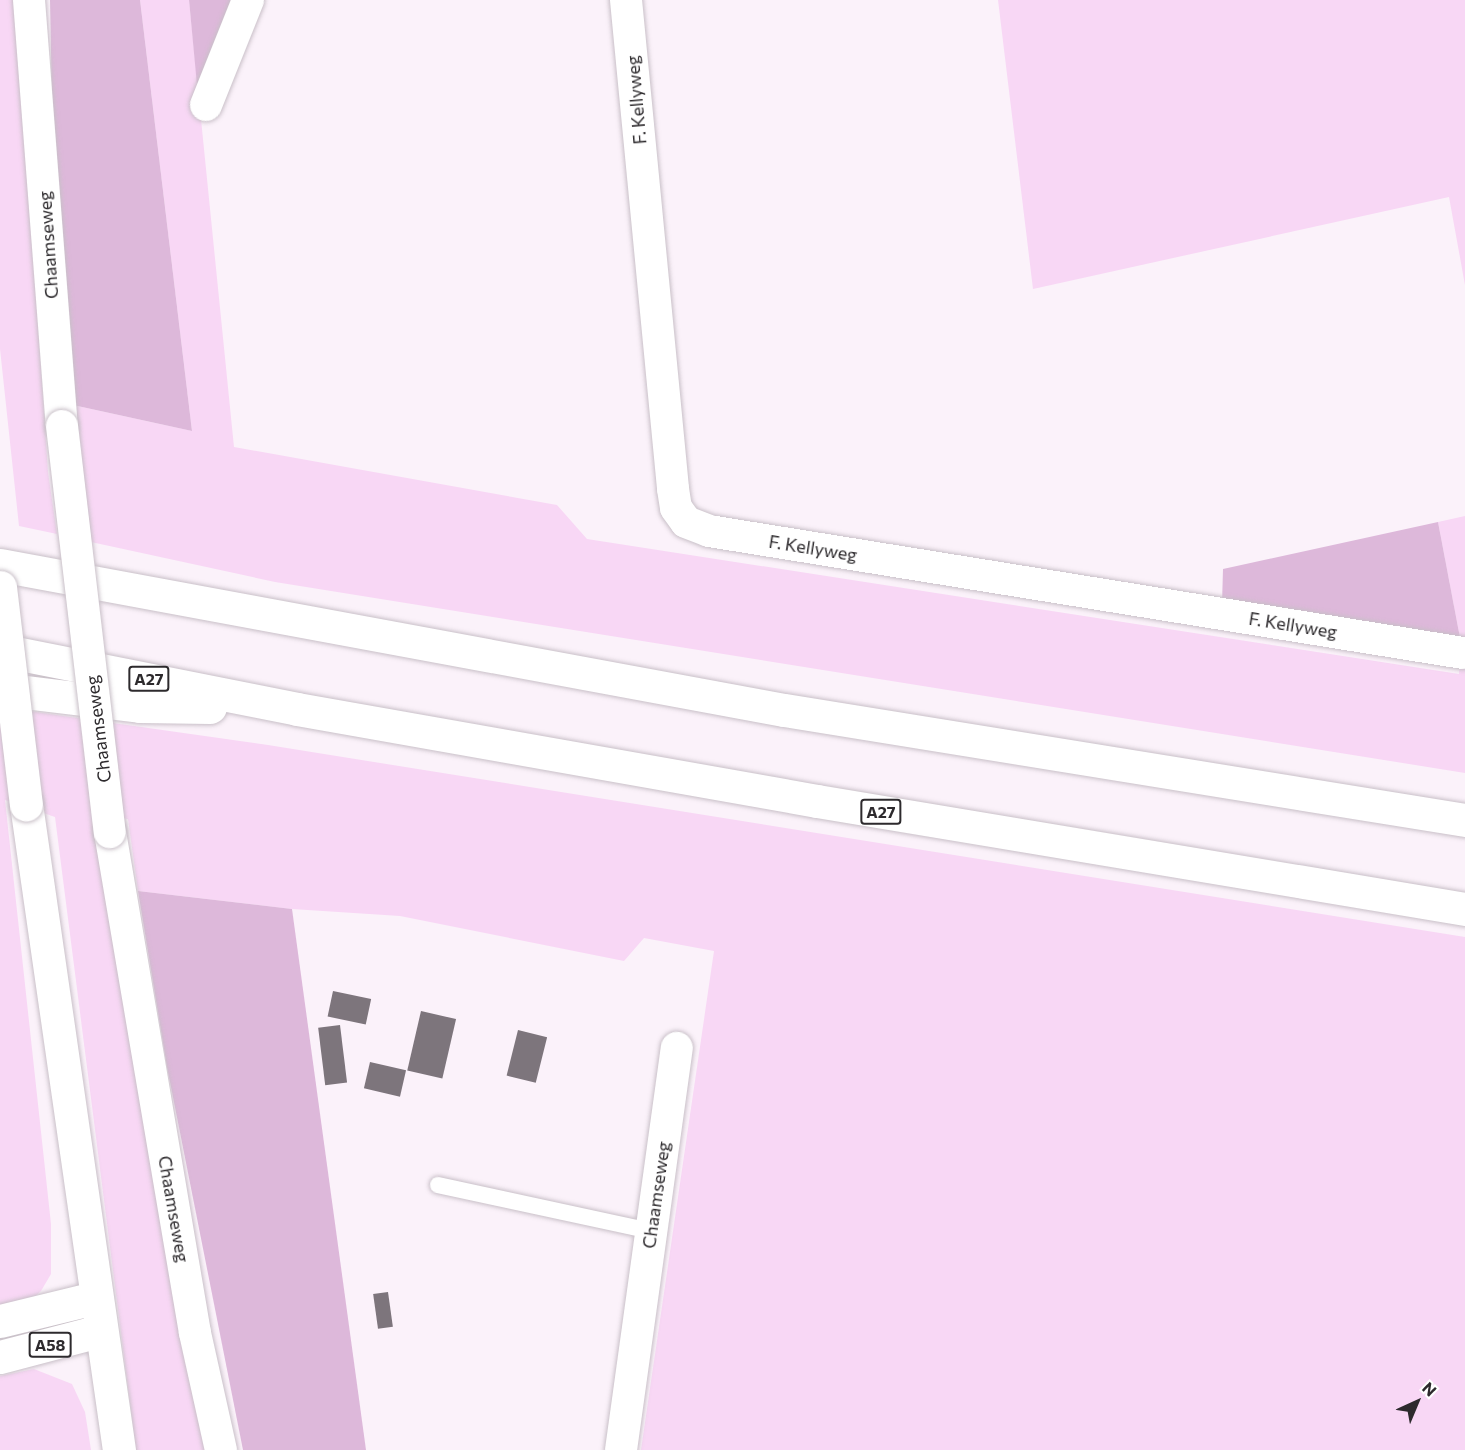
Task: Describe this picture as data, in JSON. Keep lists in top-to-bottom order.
{
  "streets": {
    "main road": ["A27", "A58"],
    "street": ["F. Kellyweg", "Chaamseweg"]
  },
  "north": "top right"
}
